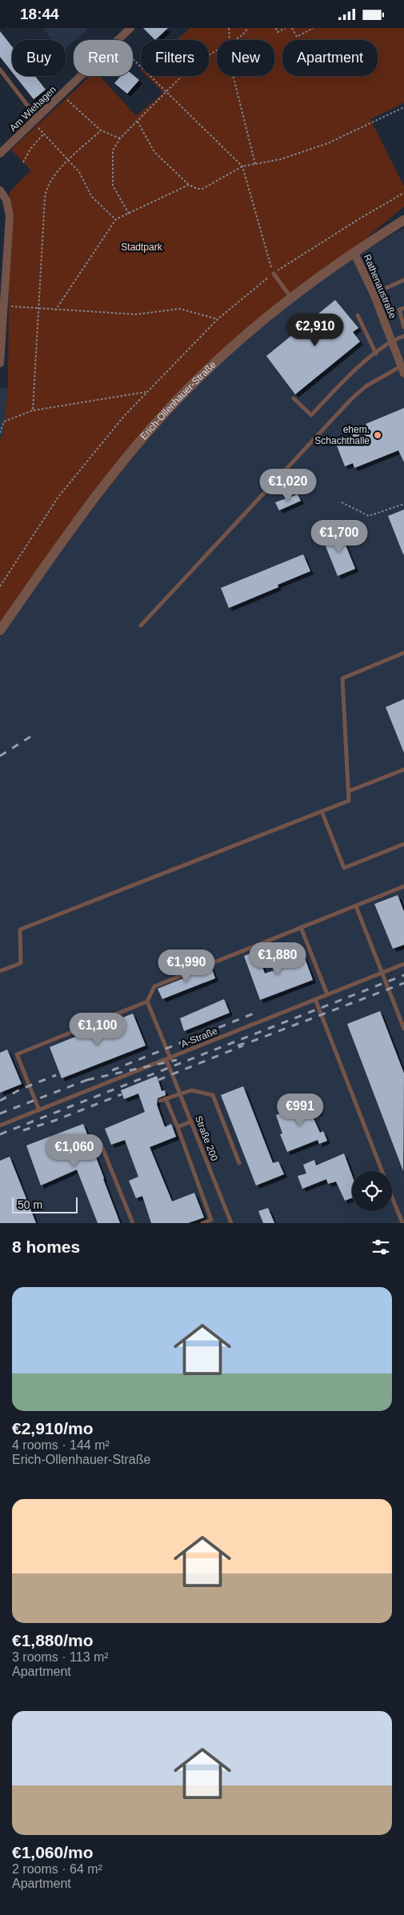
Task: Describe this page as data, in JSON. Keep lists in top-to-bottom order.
{
  "streets": {
    "street": ["Am Wiehagen", "Rathenaustraße", "Erich-Ollenhauer-Straße"],
    "lane": ["A-Straße", "Straße 200"]
  },
  "crossings": [
    ["Rathenaustraße", "Erich-Ollenhauer-Straße"],
    ["A-Straße", "Straße 200"]
  ],
  "parks": ["Stadtpark"],
  "places": ["ehem. Schachthalle"],
  "scale_bar": "50 m",
  "page": {
    "status": "18:44",
    "chip": [
      "Buy",
      "Rent",
      "Filters",
      "New",
      "Apartment"
    ],
    "price": [
      "€2,910",
      "€1,020",
      "€1,700",
      "€1,880",
      "€1,990",
      "€1,100",
      "€991",
      "€1,060"
    ],
    "scale": "50 m",
    "heading": "8 homes",
    "list": [
      {
        "name": "€2,910/mo",
        "note": "4 rooms · 144 m² · Erich-Ollenhauer-Straße"
      },
      {
        "name": "€1,880/mo",
        "note": "3 rooms · 113 m² · Apartment"
      },
      {
        "name": "€1,060/mo",
        "note": "2 rooms · 64 m² · Apartment"
      }
    ]
  }
}
